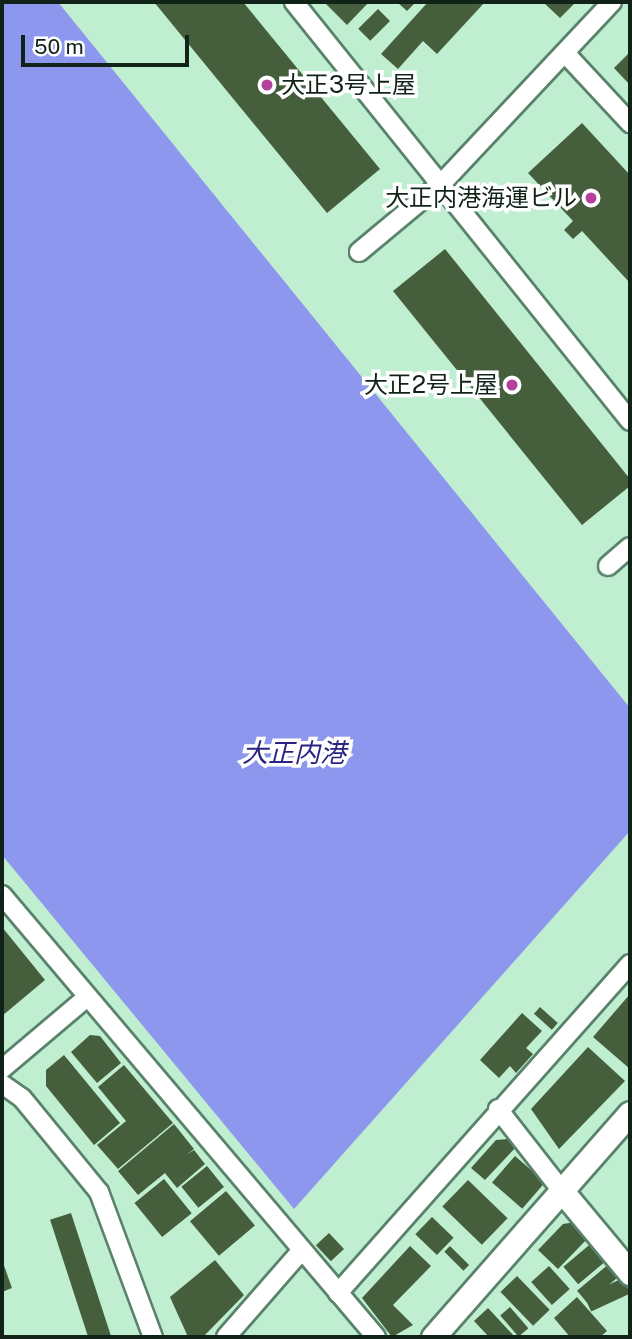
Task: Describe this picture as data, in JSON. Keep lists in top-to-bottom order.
{
  "water": ["大正内港"],
  "places": ["大正3号上屋", "大正内港海運ビル", "大正2号上屋"],
  "scale_bar": "50 m"
}
